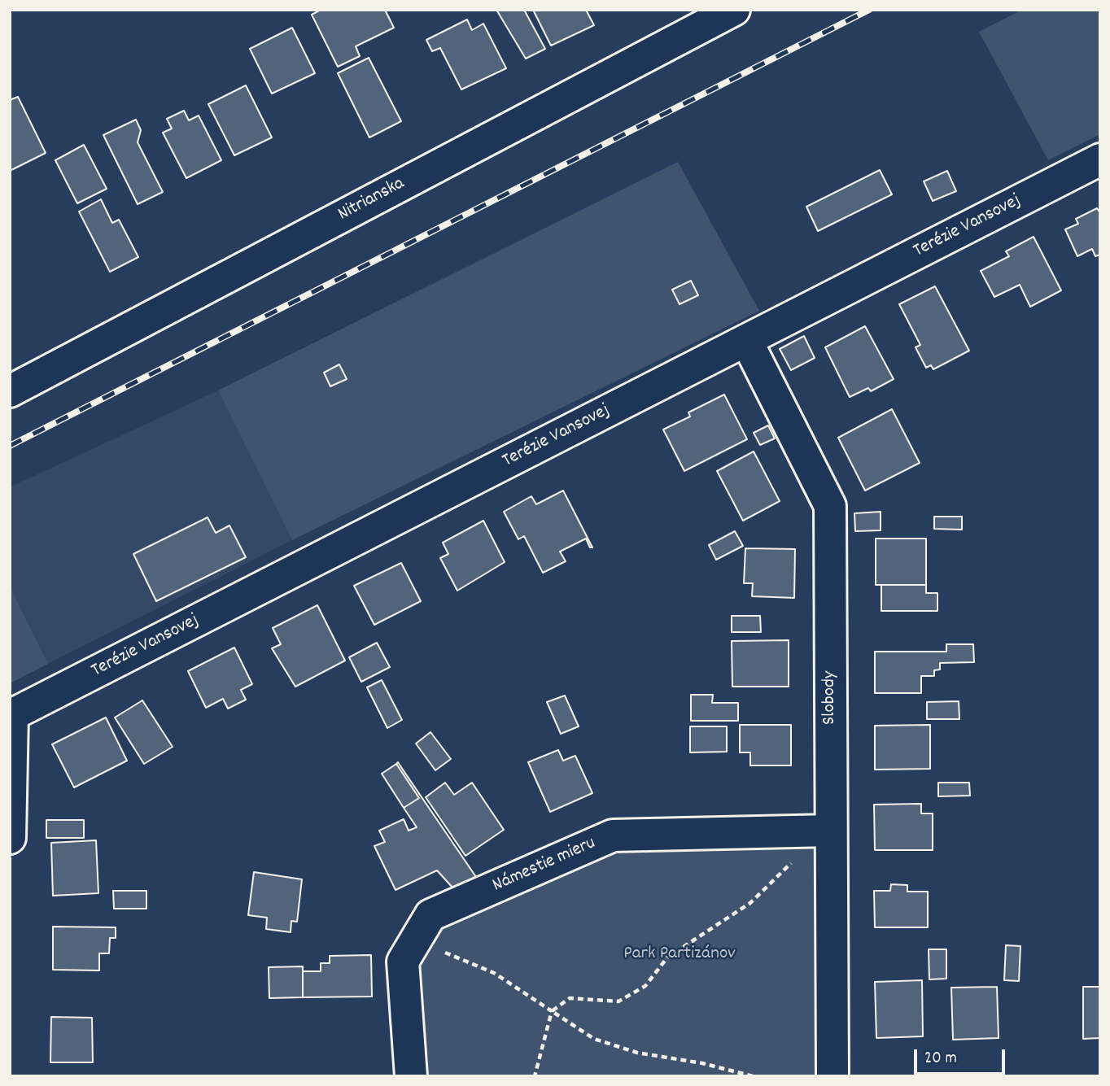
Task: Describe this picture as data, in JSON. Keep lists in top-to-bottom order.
{
  "streets": {
    "street": [
      "Nitrianska",
      "Terézie Vansovej",
      "Slobody",
      "Námestie mieru"
    ]
  },
  "crossings": [
    ["Terézie Vansovej", "Slobody"],
    ["Slobody", "Námestie mieru"]
  ],
  "parks": ["Park Partizánov"],
  "scale_bar": "20 m"
}
